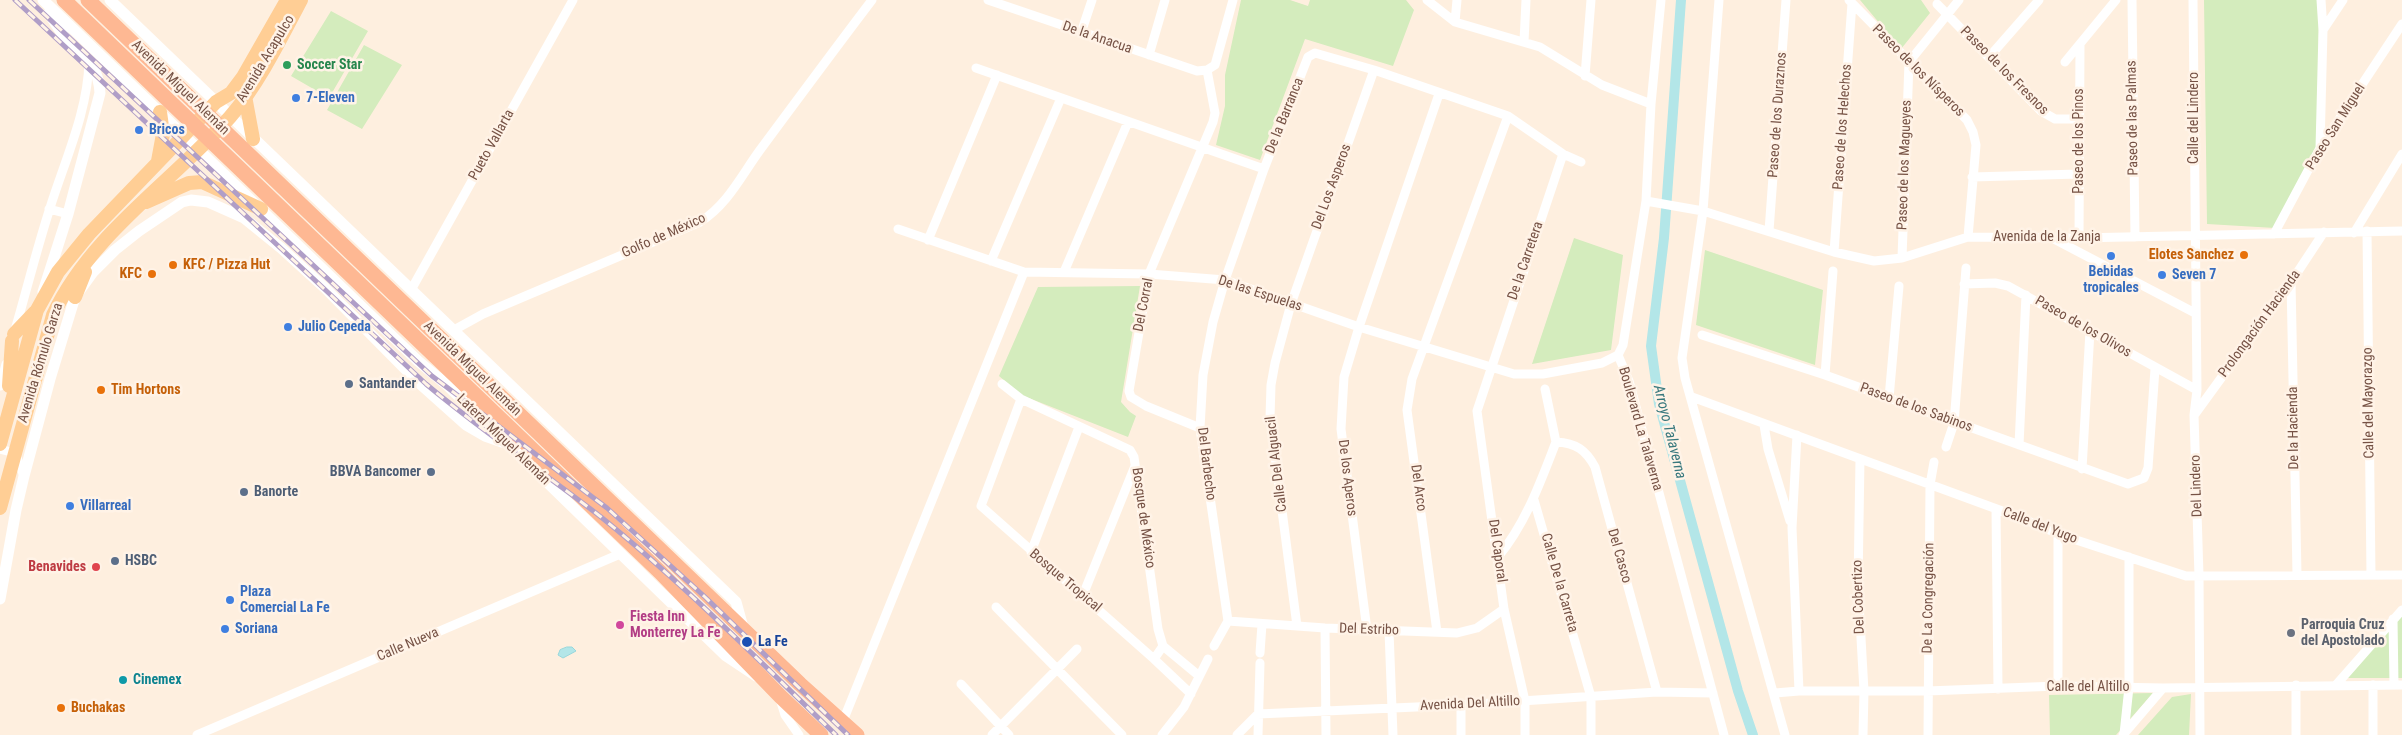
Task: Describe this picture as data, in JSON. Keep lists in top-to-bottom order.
{
  "streets": {
    "highway": ["Avenida Miguel Alemán"],
    "main road": ["Avenida Acapulco", "Avenida Rómulo Garza"],
    "street": [
      "De la Anacua",
      "Paseo de los Nísperos",
      "Paseo de los Fresnos",
      "Paseo de los Duraznos",
      "De la Barranca",
      "Paseo de las Palmas",
      "Calle del Lindero",
      "Paseo de los Helechos",
      "Paseo San Miguel",
      "Paseo de los Pinos",
      "Pueto Vallarta",
      "Paseo de los Magueyes",
      "Del Los Asperos",
      "Golfo de México",
      "Avenida de la Zanja",
      "De la Carretera",
      "De las Espuelas",
      "Del Corral",
      "Prolongación Hacienda",
      "Paseo de los Olivos",
      "Calle del Mayorazgo",
      "Paseo de los Sabinos",
      "De la Hacienda",
      "Boulevard La Talaverna",
      "Lateral Miguel Alemán",
      "Del Barbecho",
      "Calle Del Alguacil",
      "De los Aperos",
      "Del Lindero",
      "Del Arco",
      "Bosque de México",
      "Calle del Yugo",
      "Del Caporal",
      "Del Casco",
      "Bosque Tropical",
      "Calle De la Carreta",
      "Del Cobertizo",
      "De La Congregación",
      "Del Estribo",
      "Calle Nueva",
      "Calle del Altillo",
      "Avenida Del Altillo"
    ]
  },
  "crossings": [
    ["De la Anacua", "Del Corral"],
    ["Avenida Acapulco", "Avenida Rómulo Garza"],
    ["Avenida Acapulco", "Lateral Miguel Alemán"],
    ["Paseo de los Nísperos", "Paseo de los Helechos"],
    ["Paseo de los Nísperos", "Paseo de los Magueyes"],
    ["Paseo de los Nísperos", "Avenida de la Zanja"],
    ["Paseo de los Fresnos", "Paseo de los Pinos"],
    ["Avenida Miguel Alemán", "Lateral Miguel Alemán"],
    ["Paseo de los Duraznos", "Avenida de la Zanja"],
    ["De la Barranca", "Del Los Asperos"],
    ["De la Barranca", "De la Carretera"],
    ["De la Barranca", "Del Corral"],
    ["De la Barranca", "Del Barbecho"],
    ["Paseo de las Palmas", "Avenida de la Zanja"],
    ["Calle del Lindero", "Avenida de la Zanja"],
    ["Calle del Lindero", "Del Lindero"],
    ["Paseo de los Helechos", "Avenida de la Zanja"],
    ["Paseo San Miguel", "Avenida de la Zanja"],
    ["Paseo de los Pinos", "Avenida de la Zanja"],
    ["Paseo de los Magueyes", "Avenida de la Zanja"],
    ["Del Los Asperos", "De las Espuelas"],
    ["Del Los Asperos", "Calle Del Alguacil"],
    ["Avenida de la Zanja", "Prolongación Hacienda"],
    ["Avenida de la Zanja", "Calle del Mayorazgo"],
    ["Avenida de la Zanja", "Boulevard La Talaverna"],
    ["Avenida de la Zanja", "Del Lindero"],
    ["De la Carretera", "De las Espuelas"],
    ["De la Carretera", "Del Caporal"],
    ["De las Espuelas", "Del Corral"],
    ["De las Espuelas", "Boulevard La Talaverna"],
    ["De las Espuelas", "Del Barbecho"],
    ["De las Espuelas", "Calle Del Alguacil"],
    ["De las Espuelas", "De los Aperos"],
    ["De las Espuelas", "Del Arco"],
    ["De las Espuelas", "Del Caporal"],
    ["Del Corral", "Del Barbecho"],
    ["Prolongación Hacienda", "De la Hacienda"],
    ["Prolongación Hacienda", "Del Lindero"],
    ["Paseo de los Olivos", "Paseo de los Sabinos"],
    ["Paseo de los Olivos", "Del Lindero"],
    ["Avenida Rómulo Garza", "Lateral Miguel Alemán"],
    ["Calle del Mayorazgo", "Calle del Yugo"],
    ["De la Hacienda", "Calle del Yugo"],
    ["Boulevard La Talaverna", "Avenida Del Altillo"],
    ["Lateral Miguel Alemán", "Calle Nueva"],
    ["Del Barbecho", "Del Estribo"],
    ["Calle Del Alguacil", "Del Estribo"],
    ["De los Aperos", "Del Estribo"],
    ["Del Lindero", "Calle del Yugo"],
    ["Del Lindero", "Calle del Altillo"],
    ["Del Arco", "Del Estribo"],
    ["Bosque de México", "Bosque Tropical"],
    ["Calle del Yugo", "Del Cobertizo"],
    ["Calle del Yugo", "De La Congregación"],
    ["Del Caporal", "Calle De la Carreta"],
    ["Del Caporal", "Del Estribo"],
    ["Del Caporal", "Avenida Del Altillo"],
    ["Del Casco", "Avenida Del Altillo"],
    ["Calle De la Carreta", "Avenida Del Altillo"],
    ["Del Cobertizo", "Calle del Altillo"],
    ["De La Congregación", "Calle del Altillo"]
  ],
  "water": ["Arroyo Talaverna"],
  "places": [
    "Soccer Star",
    "7-Eleven",
    "Bricos",
    "Elotes Sanchez",
    "Bebidas tropicales",
    "KFC / Pizza Hut",
    "KFC",
    "Seven 7",
    "Julio Cepeda",
    "Santander",
    "Tim Hortons",
    "BBVA Bancomer",
    "Banorte",
    "Villarreal",
    "HSBC",
    "Benavides",
    "Plaza Comercial La Fe",
    "Fiesta Inn Monterrey La Fe",
    "Soriana",
    "Parroquia Cruz del Apostolado",
    "La Fe",
    "Cinemex",
    "Buchakas"
  ]
}
